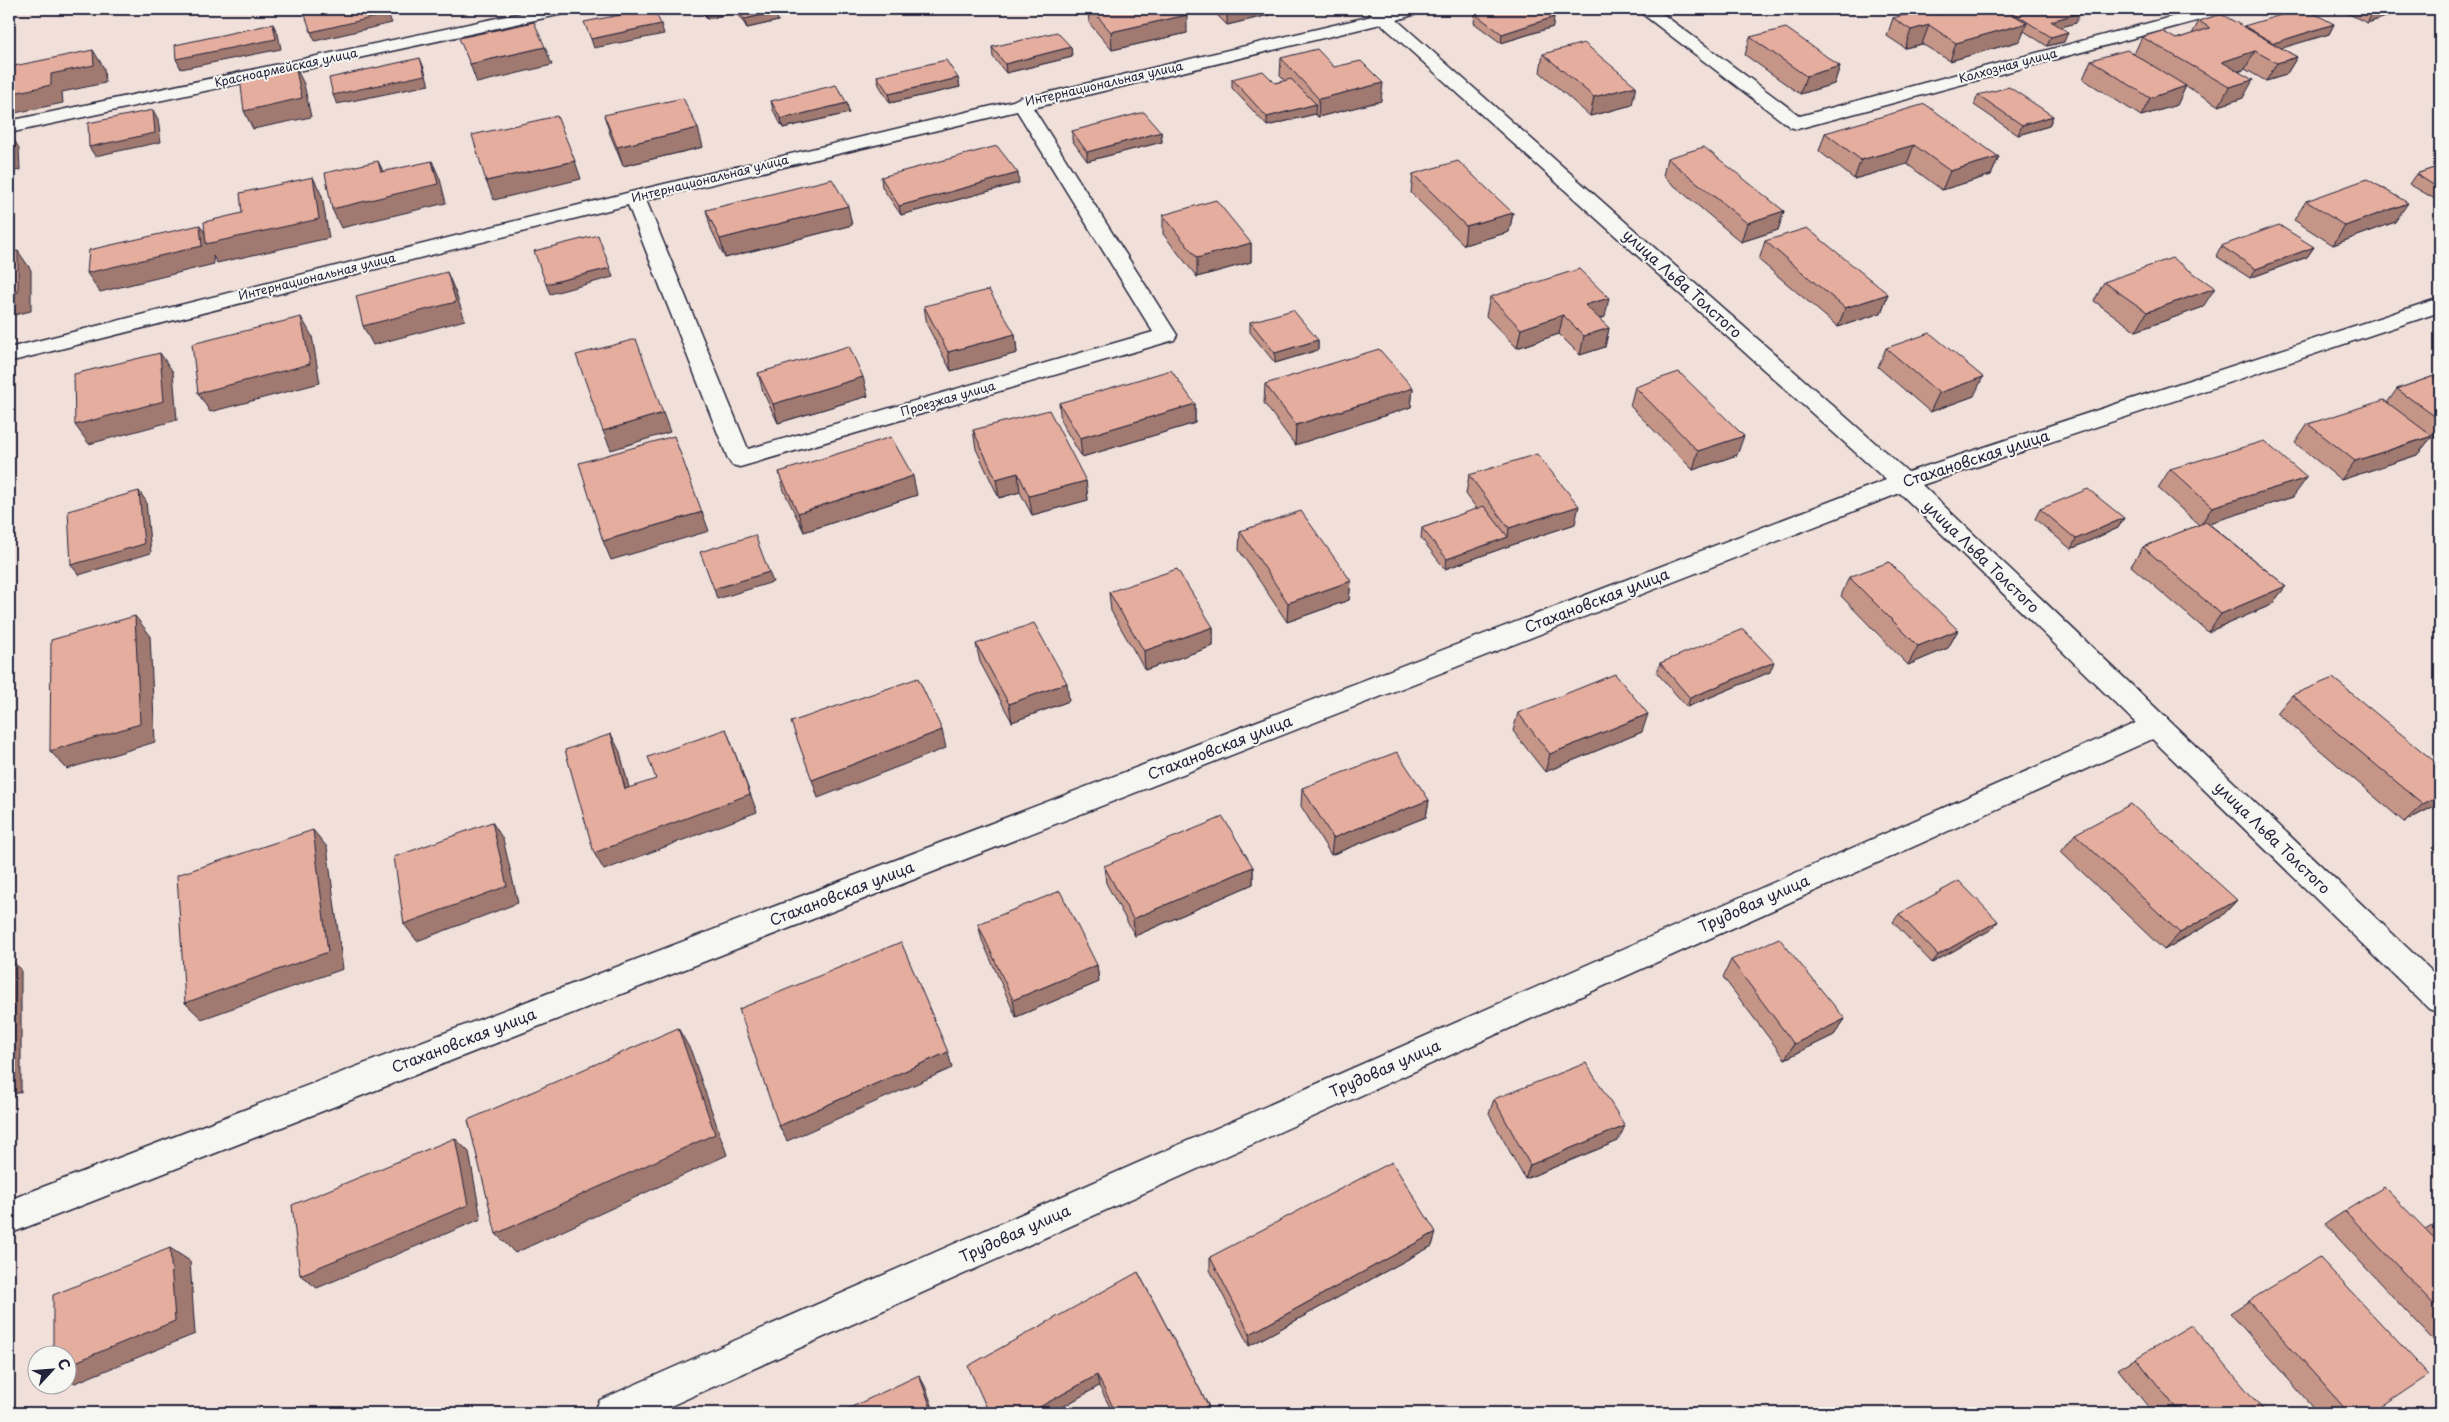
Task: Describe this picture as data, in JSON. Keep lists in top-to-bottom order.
{
  "streets": {
    "street": [
      "Колхозная улица",
      "Красноармейская улица",
      "Интернациональная улица",
      "улица Льва Толстого",
      "Проезжая улица",
      "Стахановская улица",
      "Трудовая улица"
    ]
  },
  "crossings": [
    ["Интернациональная улица", "улица Льва Толстого"],
    ["Интернациональная улица", "Проезжая улица"],
    ["улица Льва Толстого", "Стахановская улица"],
    ["улица Льва Толстого", "Трудовая улица"]
  ],
  "north": "top right"
}
